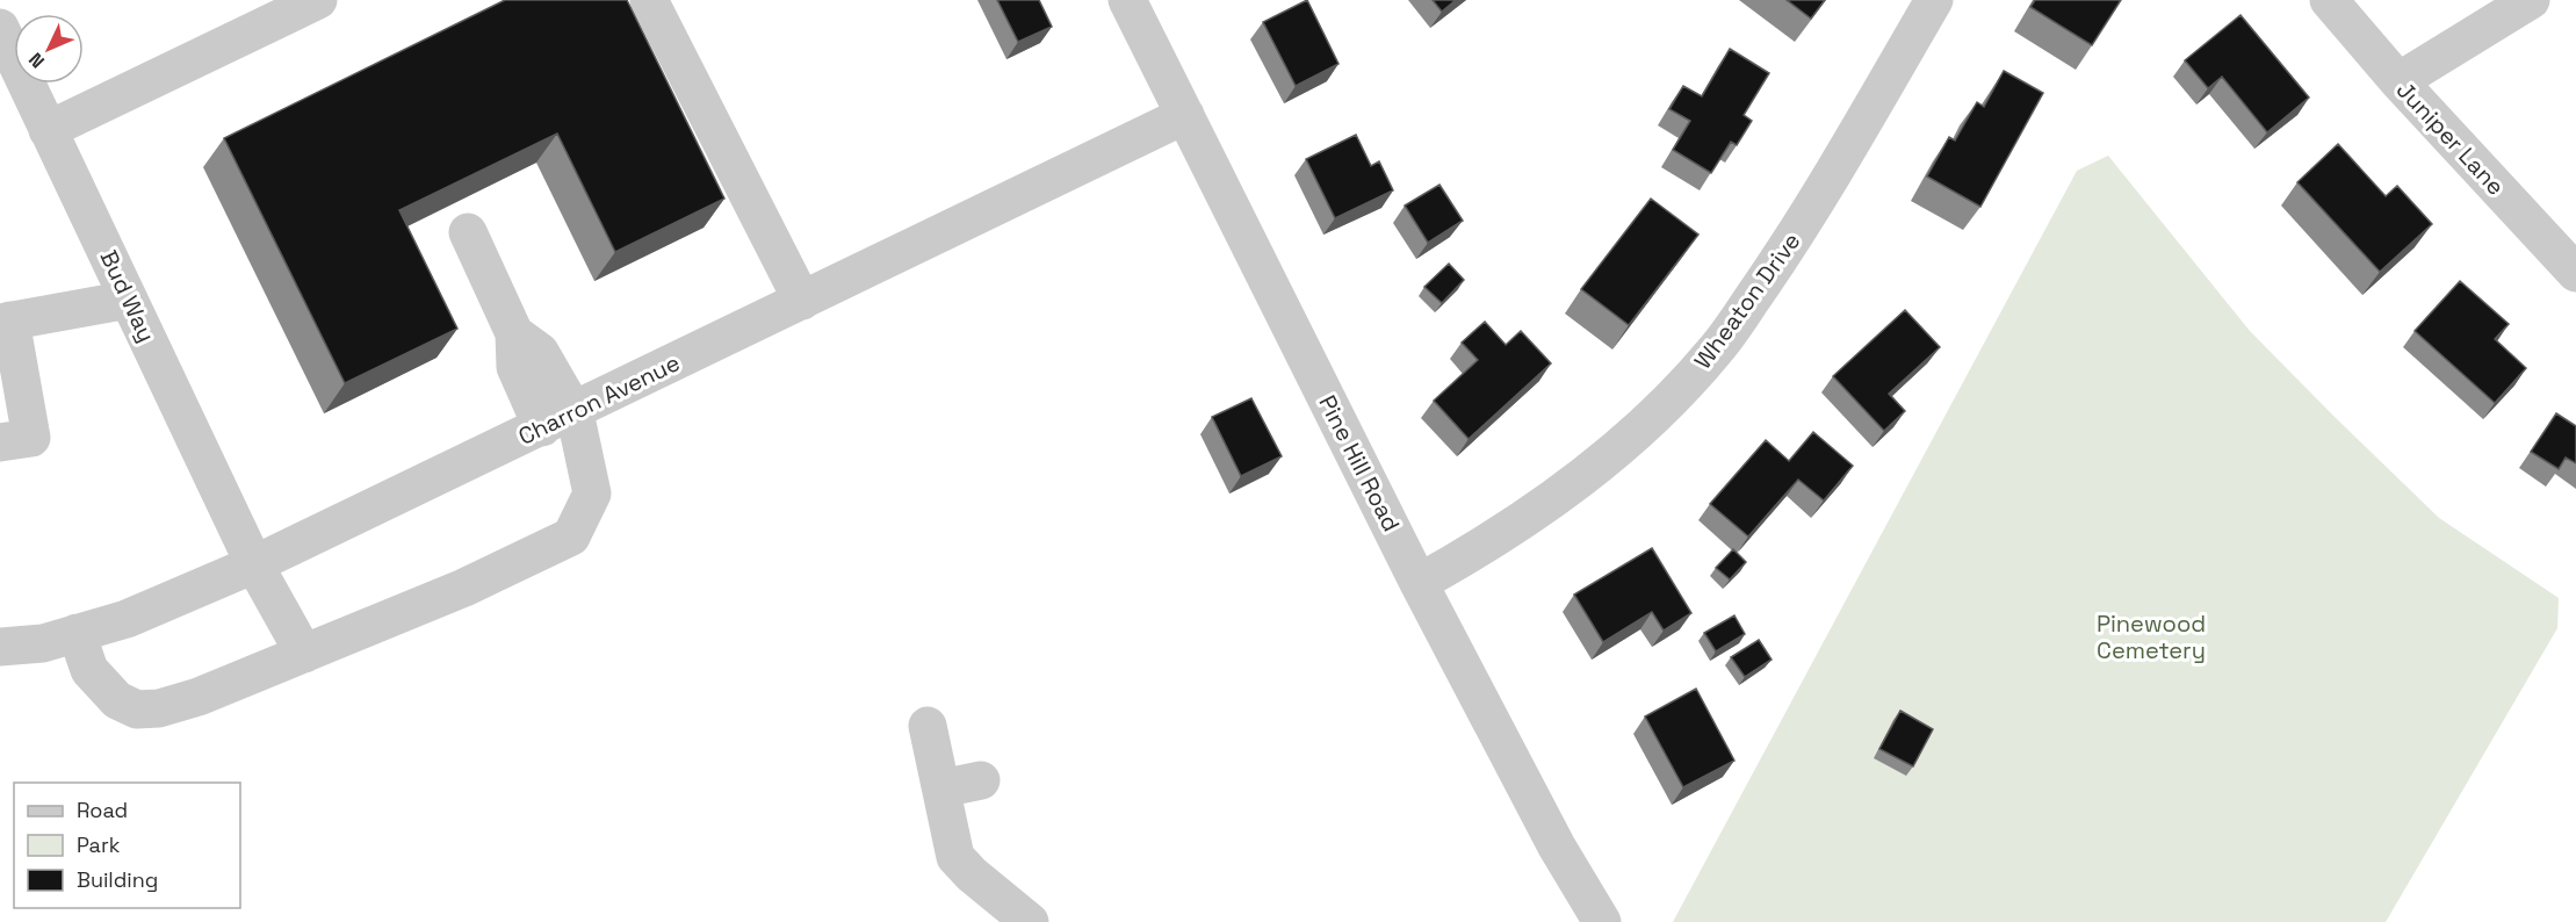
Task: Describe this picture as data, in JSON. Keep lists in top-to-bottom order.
{
  "streets": {
    "street": [
      "Juniper Lane",
      "Bud Way",
      "Wheaton Drive",
      "Charron Avenue",
      "Pine Hill Road"
    ]
  },
  "crossings": [
    ["Bud Way", "Charron Avenue"],
    ["Wheaton Drive", "Pine Hill Road"],
    ["Charron Avenue", "Pine Hill Road"]
  ],
  "parks": ["Pinewood Cemetery"],
  "legend": ["Road", "Park", "Building"],
  "north": "bottom left"
}
